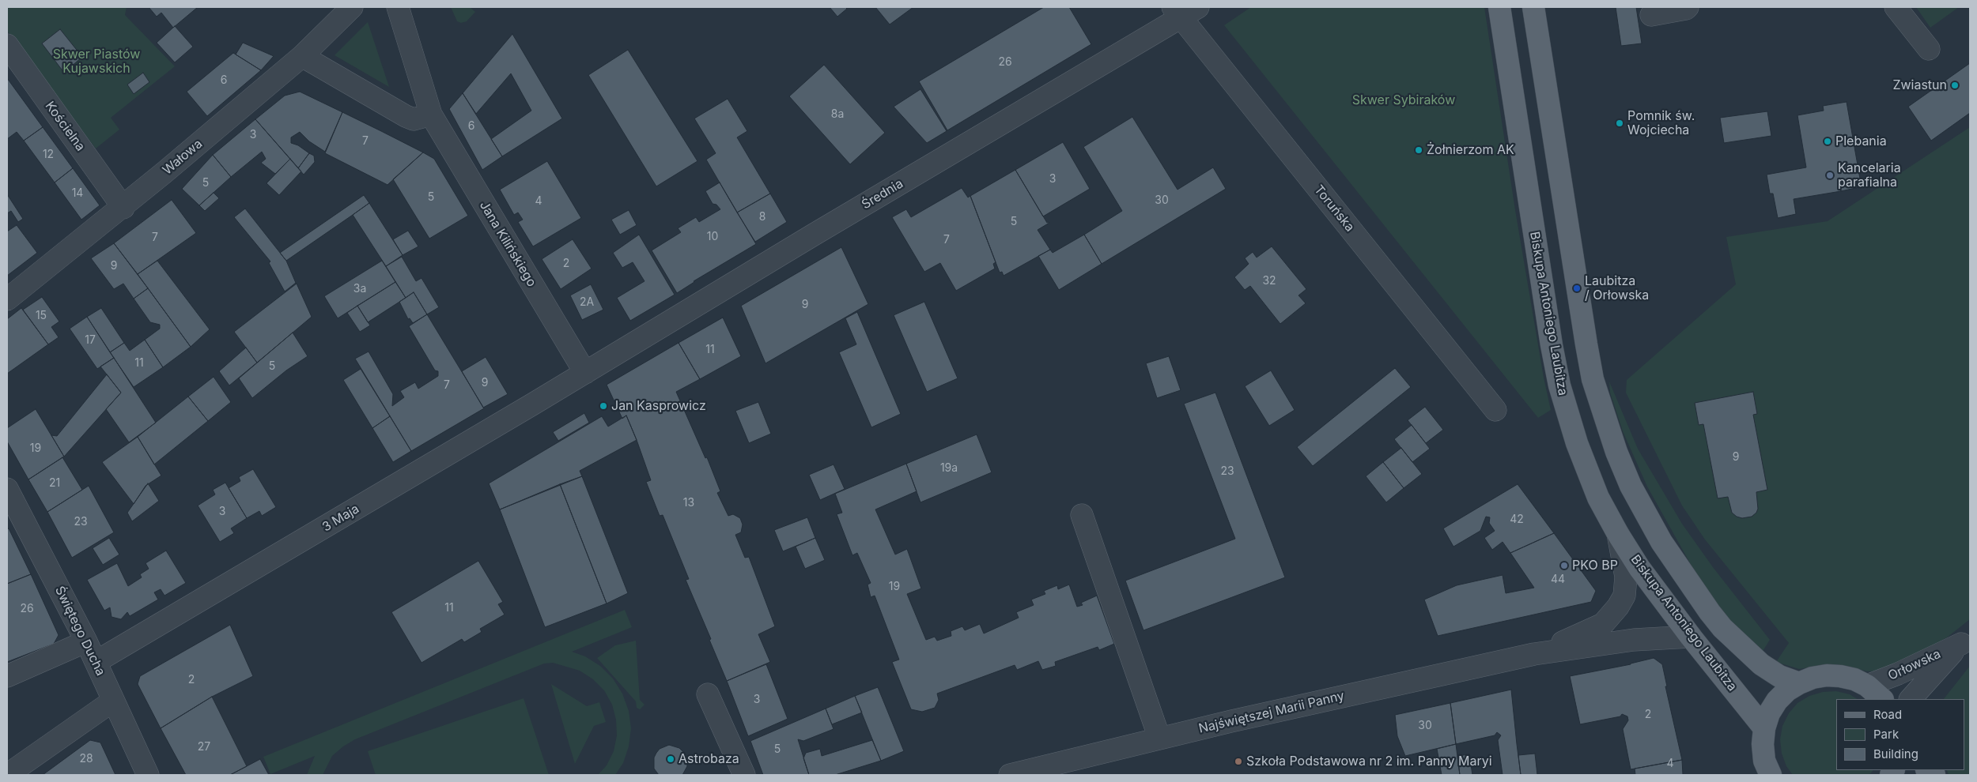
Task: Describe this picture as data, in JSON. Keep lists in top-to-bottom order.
{
  "streets": {
    "main road": ["Biskupa Antoniego Laubitza"],
    "street": [
      "Kościelna",
      "Wałowa",
      "Średnia",
      "Toruńska",
      "Jana Kilińskiego",
      "3 Maja",
      "Świętego Ducha",
      "Orłowska",
      "Najświętszej Marii Panny"
    ]
  },
  "crossings": [
    ["Kościelna", "Wałowa"],
    ["Średnia", "Toruńska"],
    ["Średnia", "Jana Kilińskiego"],
    ["Średnia", "3 Maja"],
    ["Jana Kilińskiego", "3 Maja"],
    ["Biskupa Antoniego Laubitza", "Najświętszej Marii Panny"],
    ["3 Maja", "Świętego Ducha"]
  ],
  "parks": ["Skwer Piastów Kujawskich", "Skwer Sybiraków"],
  "places": [
    "Zwiastun",
    "Pomnik św. Wojciecha",
    "Plebania",
    "Żołnierzom AK",
    "Kancelaria parafialna",
    "Laubitza / Orłowska",
    "Jan Kasprowicz",
    "PKO BP",
    "Astrobaza",
    "Szkoła Podstawowa nr 2 im. Panny Maryi"
  ],
  "house_numbers": [
    "26",
    "6",
    "8a",
    "6",
    "3",
    "7",
    "12",
    "3",
    "5",
    "14",
    "5",
    "30",
    "4",
    "8",
    "5",
    "10",
    "7",
    "7",
    "2",
    "9",
    "32",
    "3a",
    "2A",
    "9",
    "15",
    "17",
    "11",
    "11",
    "5",
    "9",
    "7",
    "19",
    "9",
    "19a",
    "23",
    "21",
    "13",
    "3",
    "42",
    "23",
    "44",
    "19",
    "11",
    "26",
    "2",
    "3",
    "2",
    "30",
    "27",
    "5",
    "28",
    "4"
  ],
  "legend": ["Road", "Park", "Building"]
}
